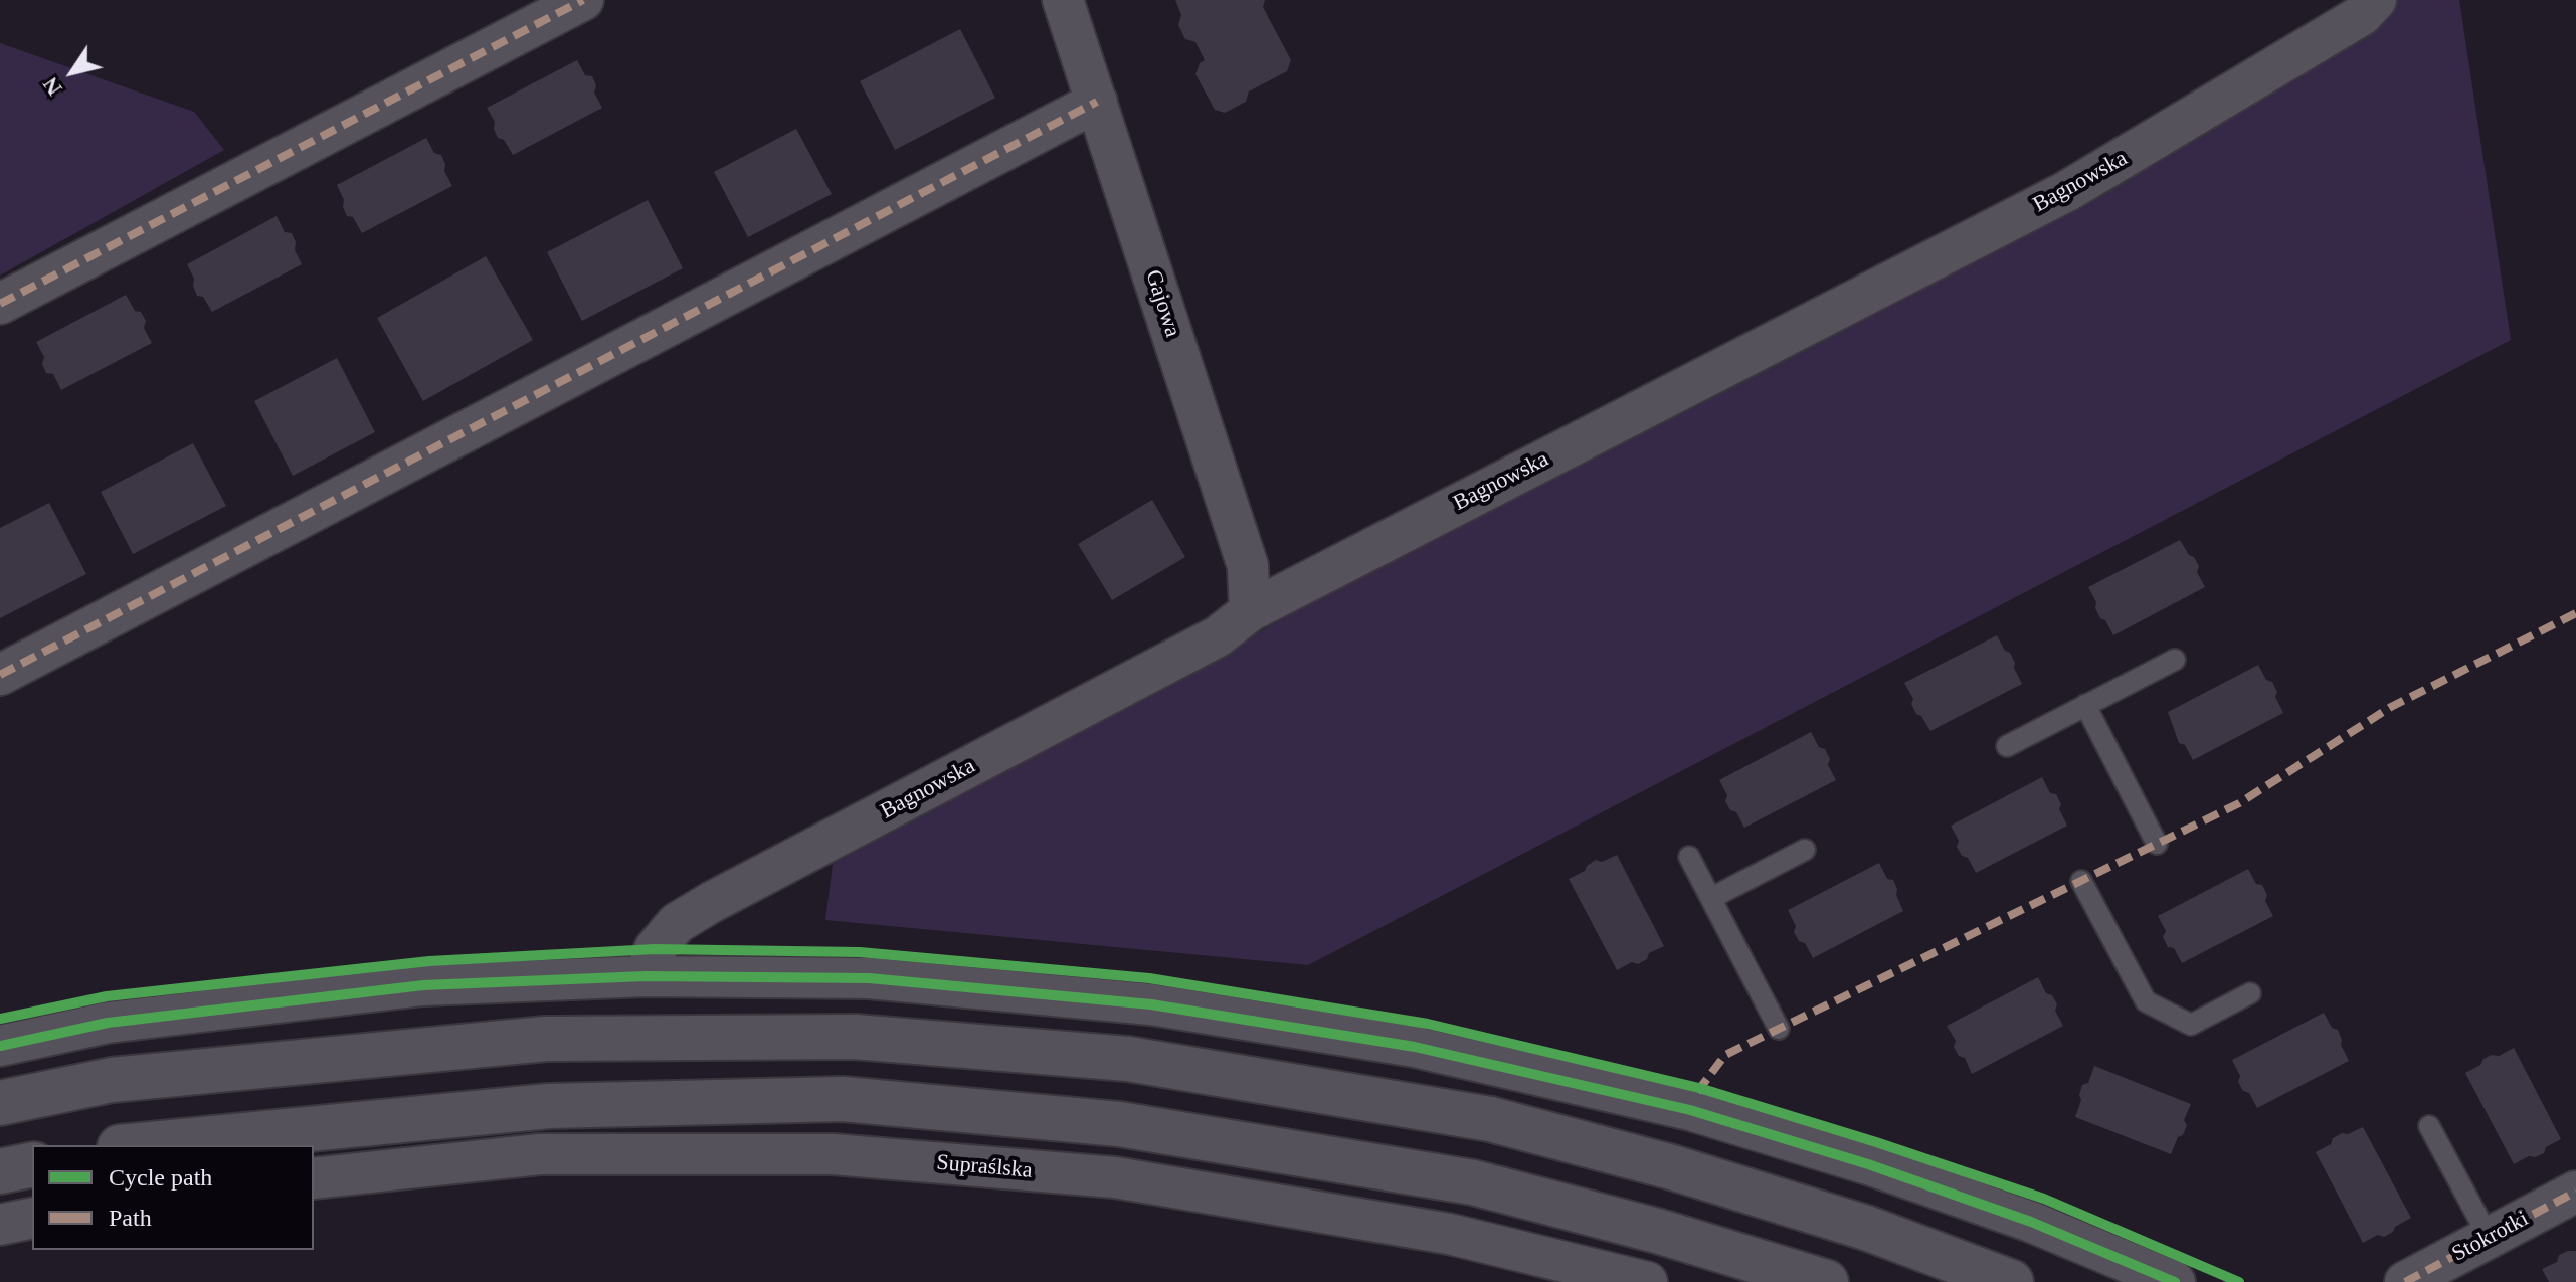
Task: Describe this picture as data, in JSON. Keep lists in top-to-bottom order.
{
  "streets": {
    "street": [
      "Bagnowska",
      "Gajowa",
      "Supraślska",
      "Stokrotki"
    ]
  },
  "crossings": [
    ["Bagnowska", "Gajowa"]
  ],
  "legend": ["Cycle path", "Path"],
  "north": "bottom left"
}
